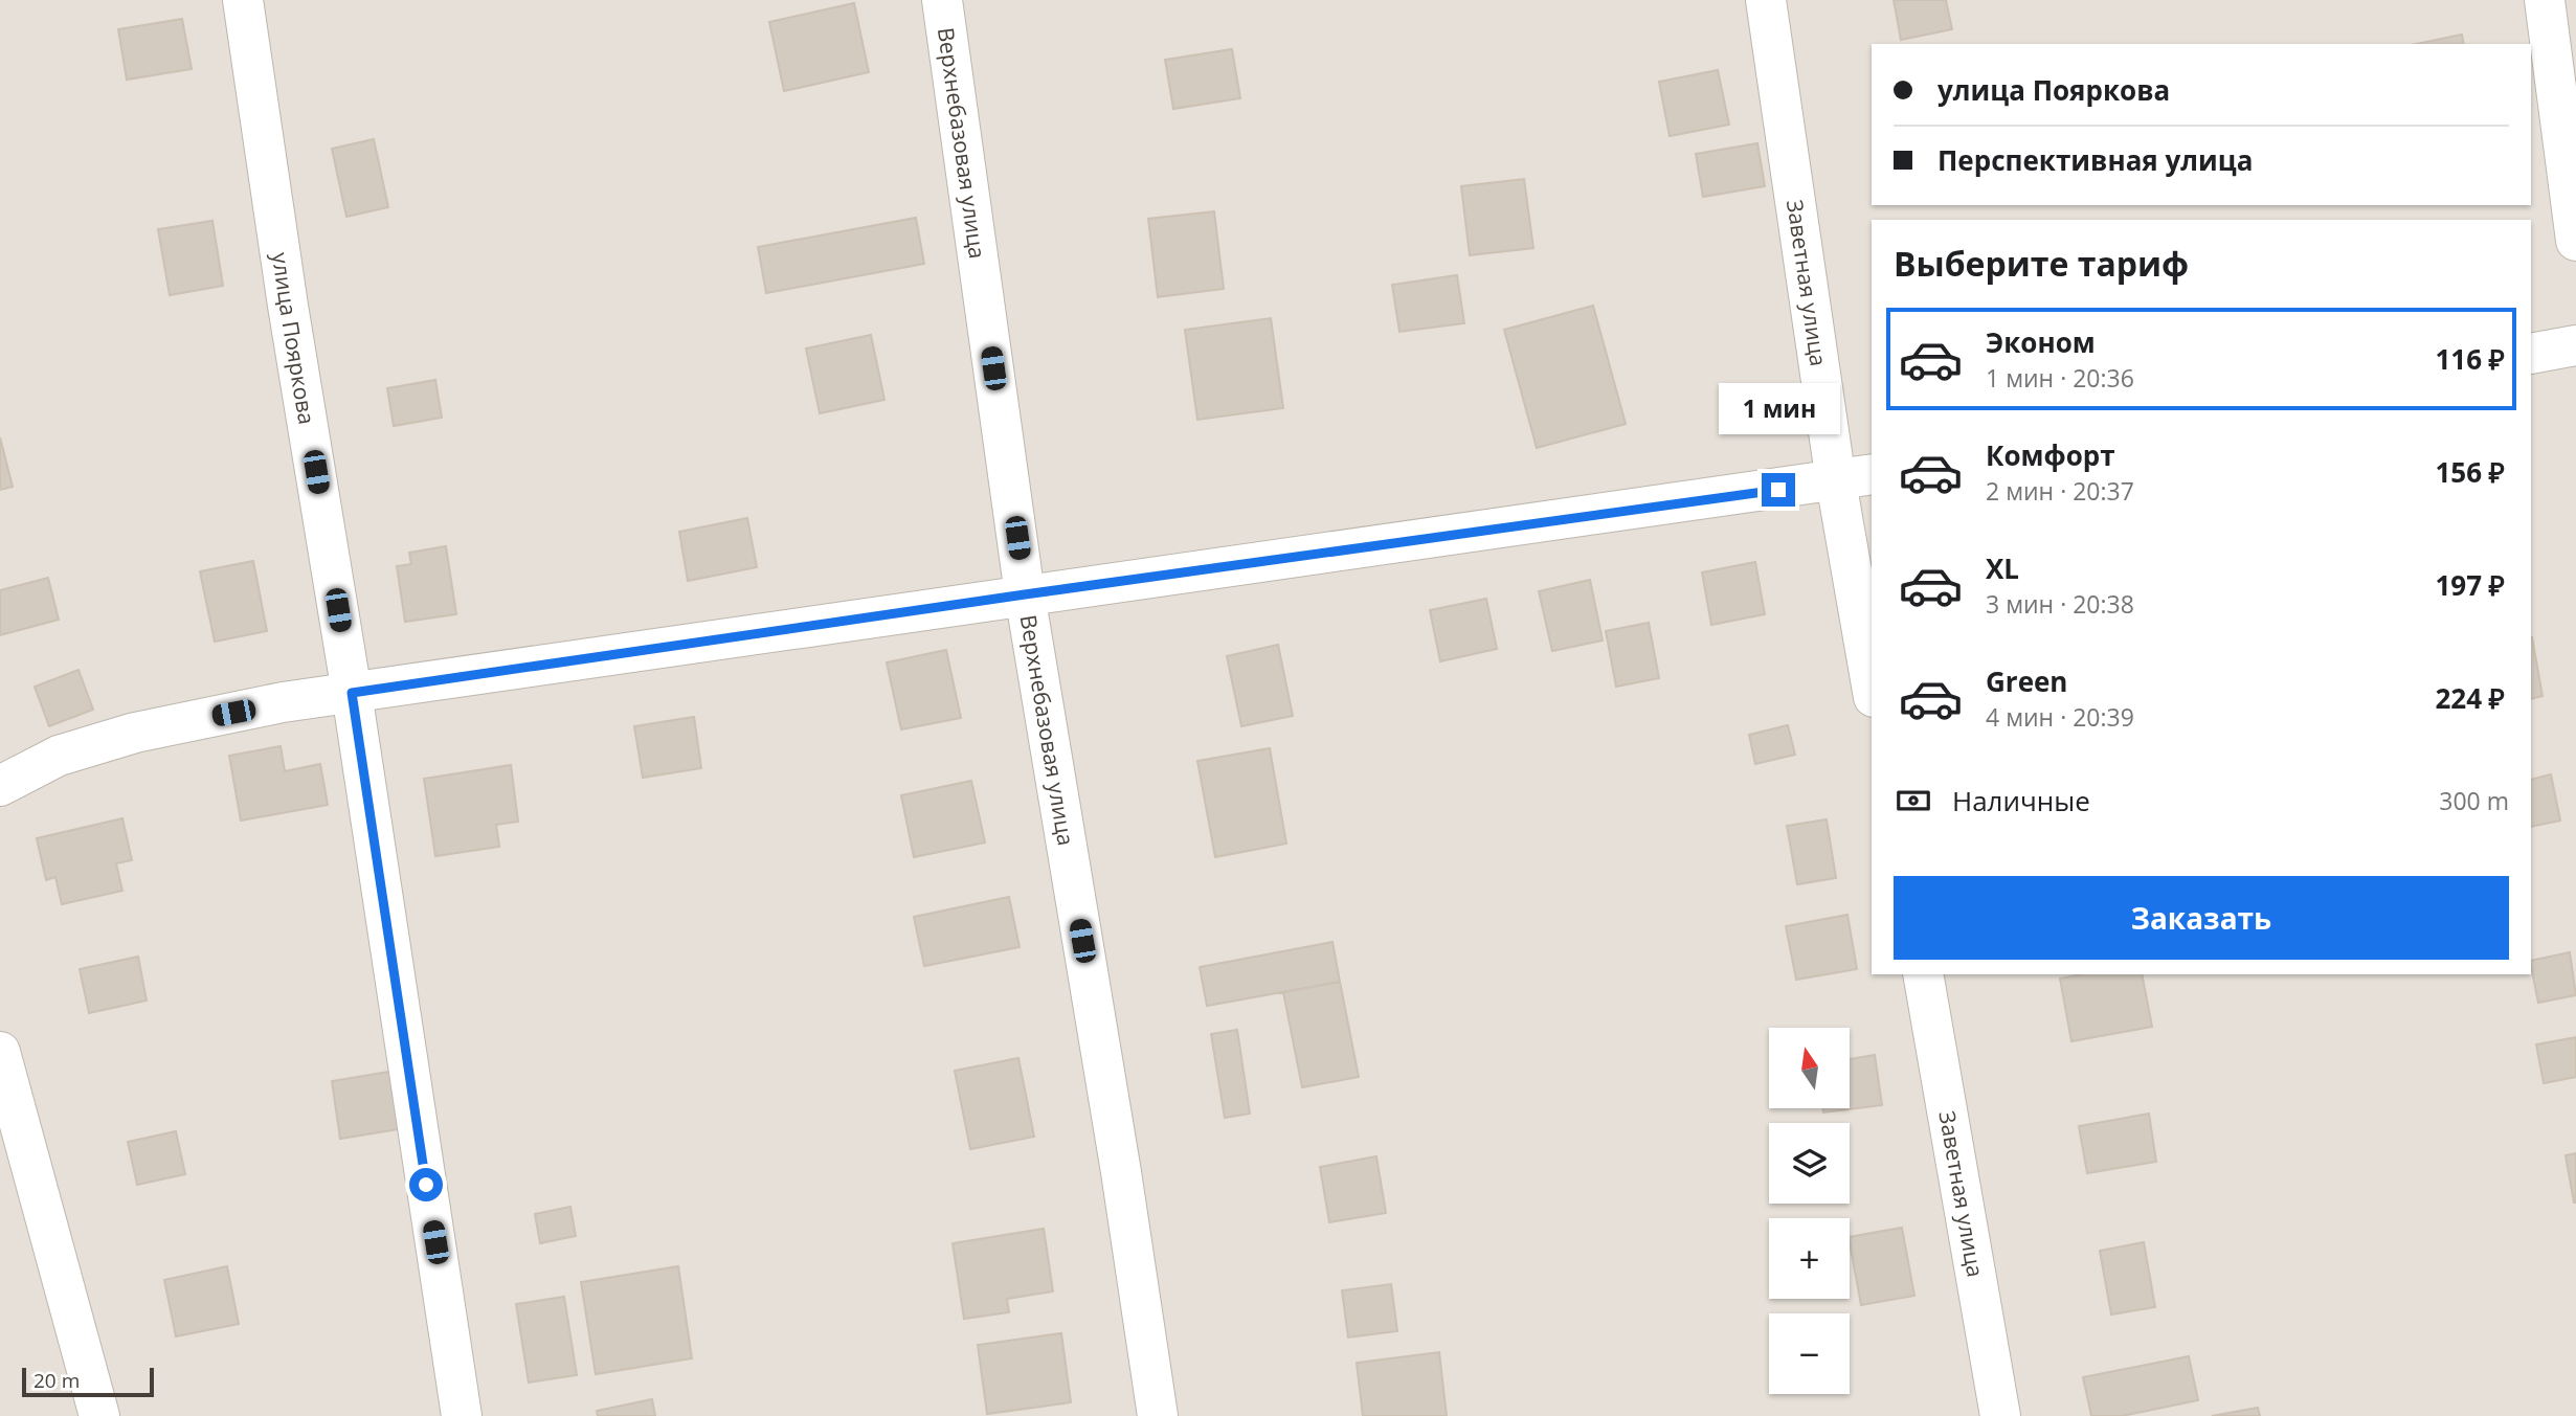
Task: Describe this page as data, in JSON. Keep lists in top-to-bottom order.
{
  "streets": {
    "street": ["Верхнебазовая улица", "Заветная улица", "улица Пояркова"]
  },
  "scale_bar": "20 m",
  "north": "top",
  "page": {
    "banner": ["улица Пояркова", "Перспективная улица"],
    "heading": "Выберите тариф",
    "list": [
      {
        "name": "Эконом",
        "note": "1 мин · 20:36",
        "value": "116 ₽"
      },
      {
        "name": "Комфорт",
        "note": "2 мин · 20:37",
        "value": "156 ₽"
      },
      {
        "name": "XL",
        "note": "3 мин · 20:38",
        "value": "197 ₽"
      },
      {
        "name": "Green",
        "note": "4 мин · 20:39",
        "value": "224 ₽"
      }
    ],
    "bubble": "1 мин",
    "pay": ["Наличные", "300 m"],
    "buttons": "Заказать",
    "map_buttons": ["+", "−"],
    "scale": "20 m"
  }
}
